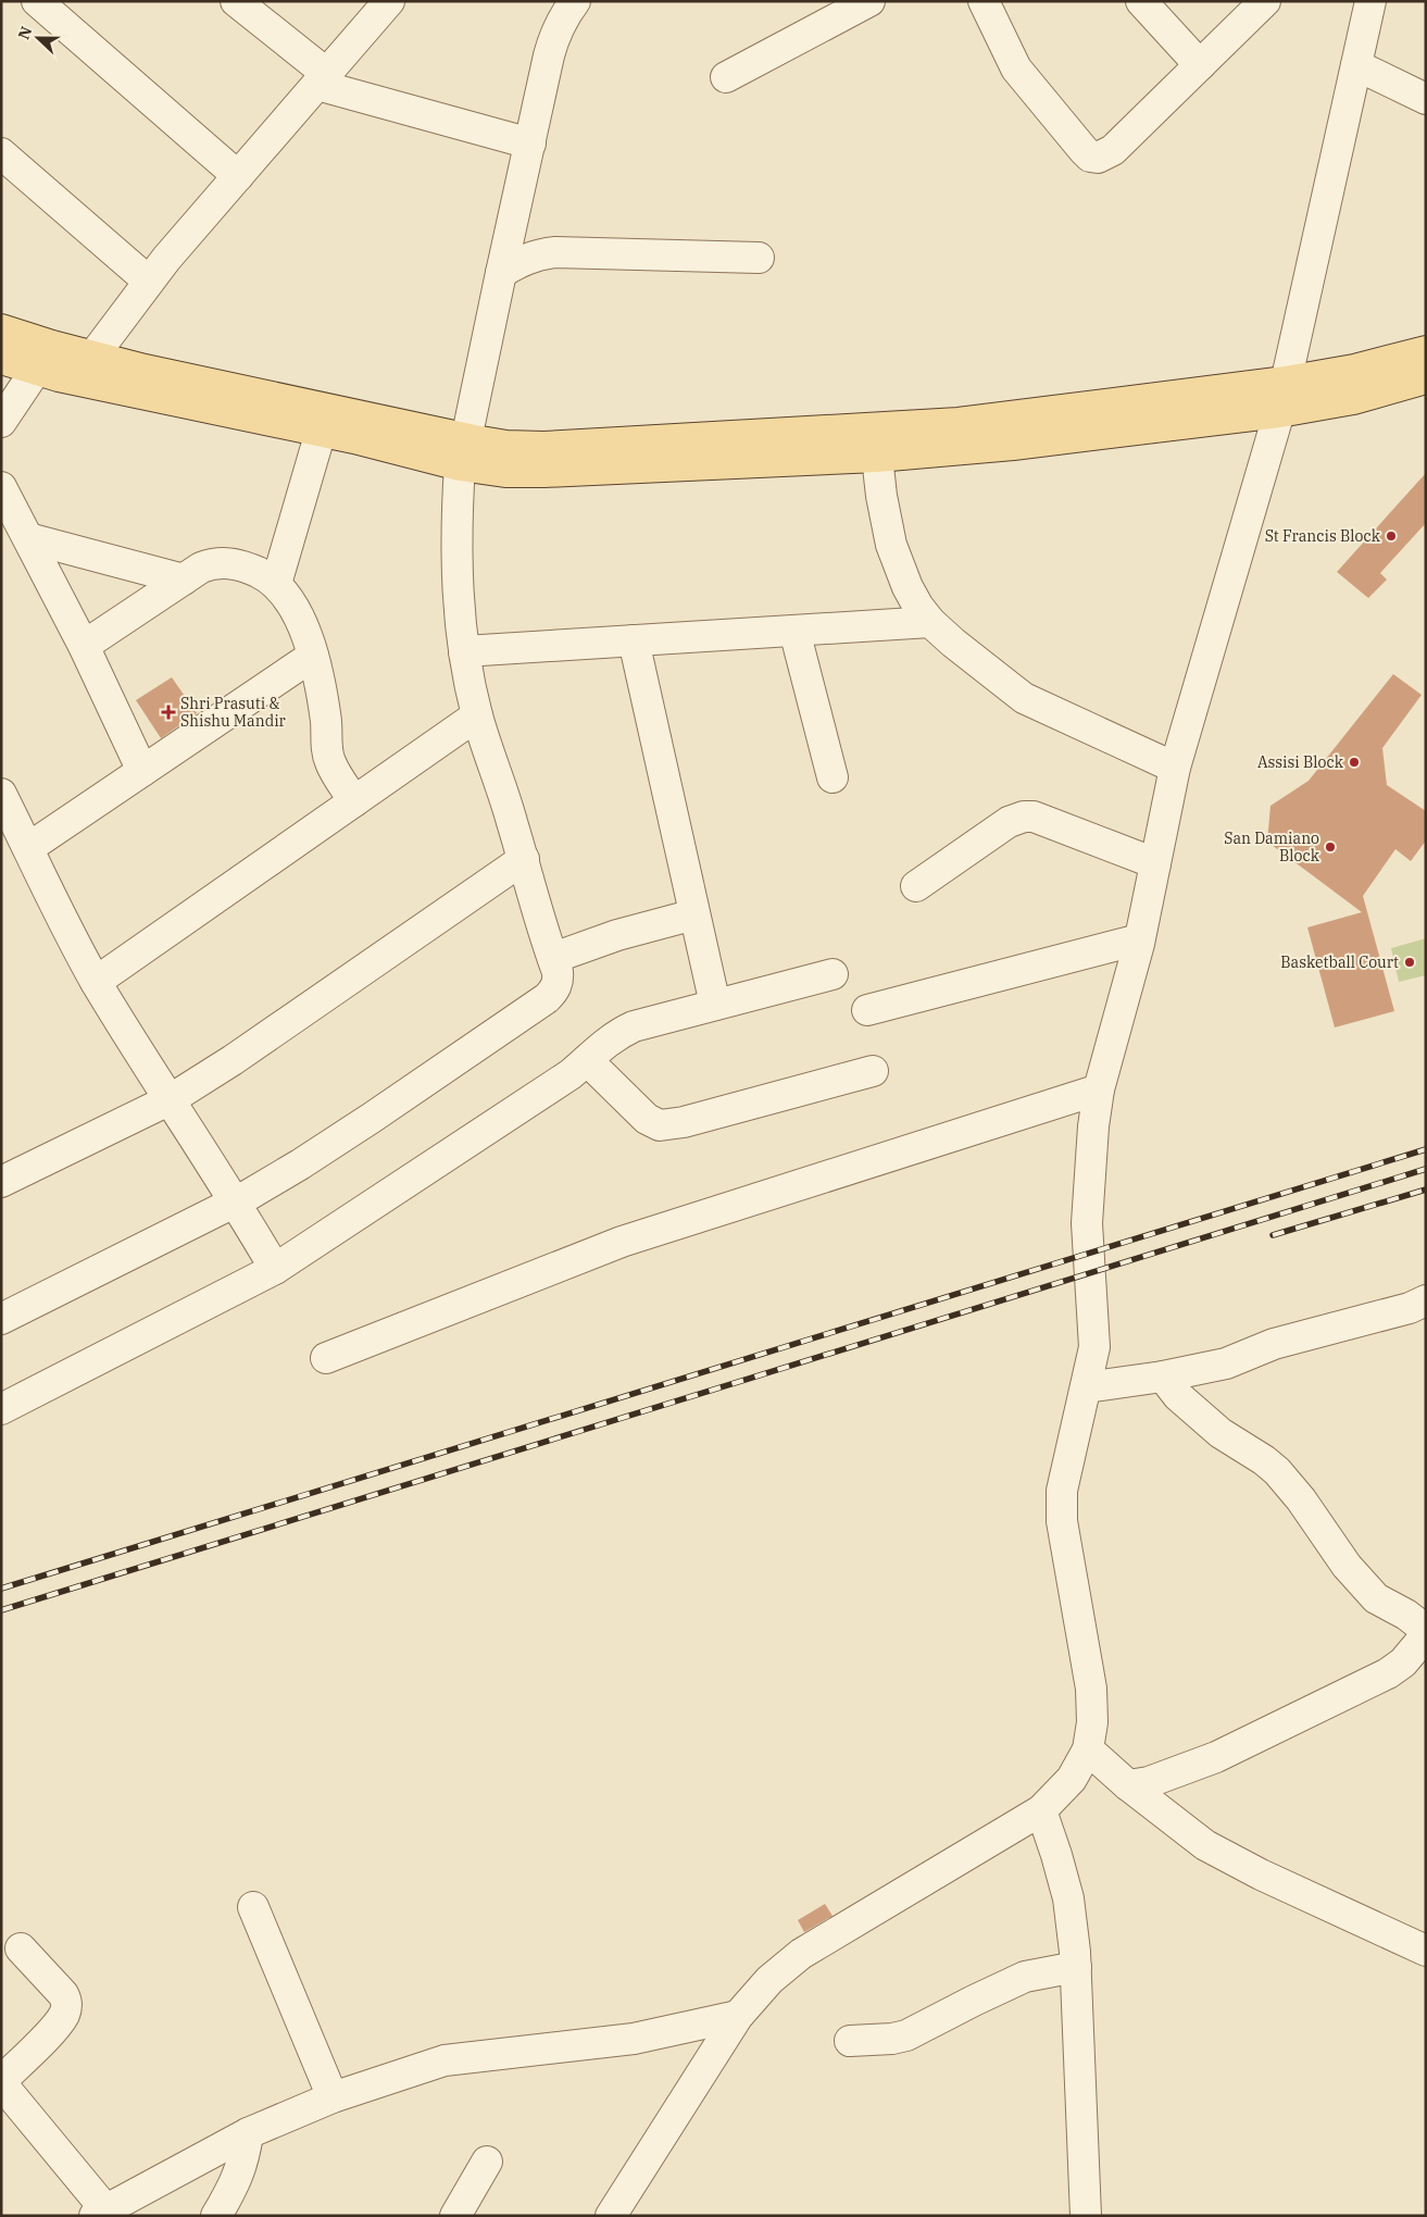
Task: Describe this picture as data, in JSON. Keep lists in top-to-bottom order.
{
  "places": {
    "other": [
      "St Francis Block",
      "Assisi Block",
      "San Damiano Block",
      "Basketball Court"
    ],
    "health": ["Shri Prasuti & Shishu Mandir"]
  },
  "north": "left"
}
